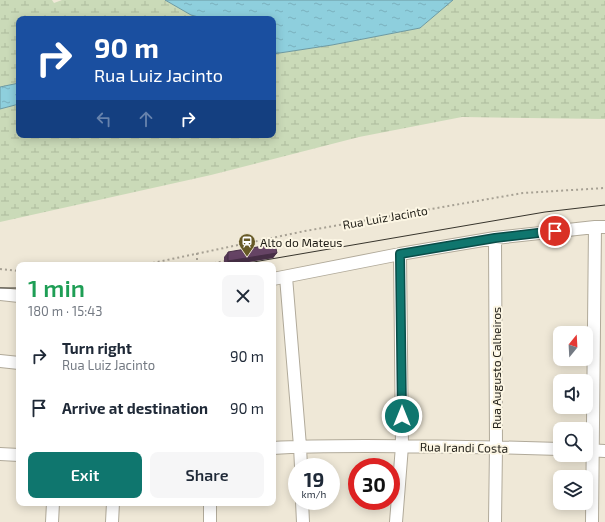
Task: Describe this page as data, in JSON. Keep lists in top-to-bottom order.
{
  "streets": {
    "street": ["Rua Augusto Calheiros", "Rua Irandi Costa"],
    "path": ["Rua Luiz Jacinto"]
  },
  "crossings": [
    ["Rua Augusto Calheiros", "Rua Irandi Costa"]
  ],
  "places": {
    "station": ["Alto do Mateus"]
  },
  "north": "top",
  "page": {
    "turn": ["90 m", "Rua Luiz Jacinto"],
    "heading": ["1 min", "180 m · 15:43"],
    "list": [
      {
        "name": "Turn right",
        "note": "Rua Luiz Jacinto",
        "value": "90 m"
      },
      {
        "name": "Arrive at destination",
        "value": "90 m"
      }
    ],
    "buttons": ["Exit", "Share"],
    "speed": "19 km/h",
    "limit": "30"
  }
}
